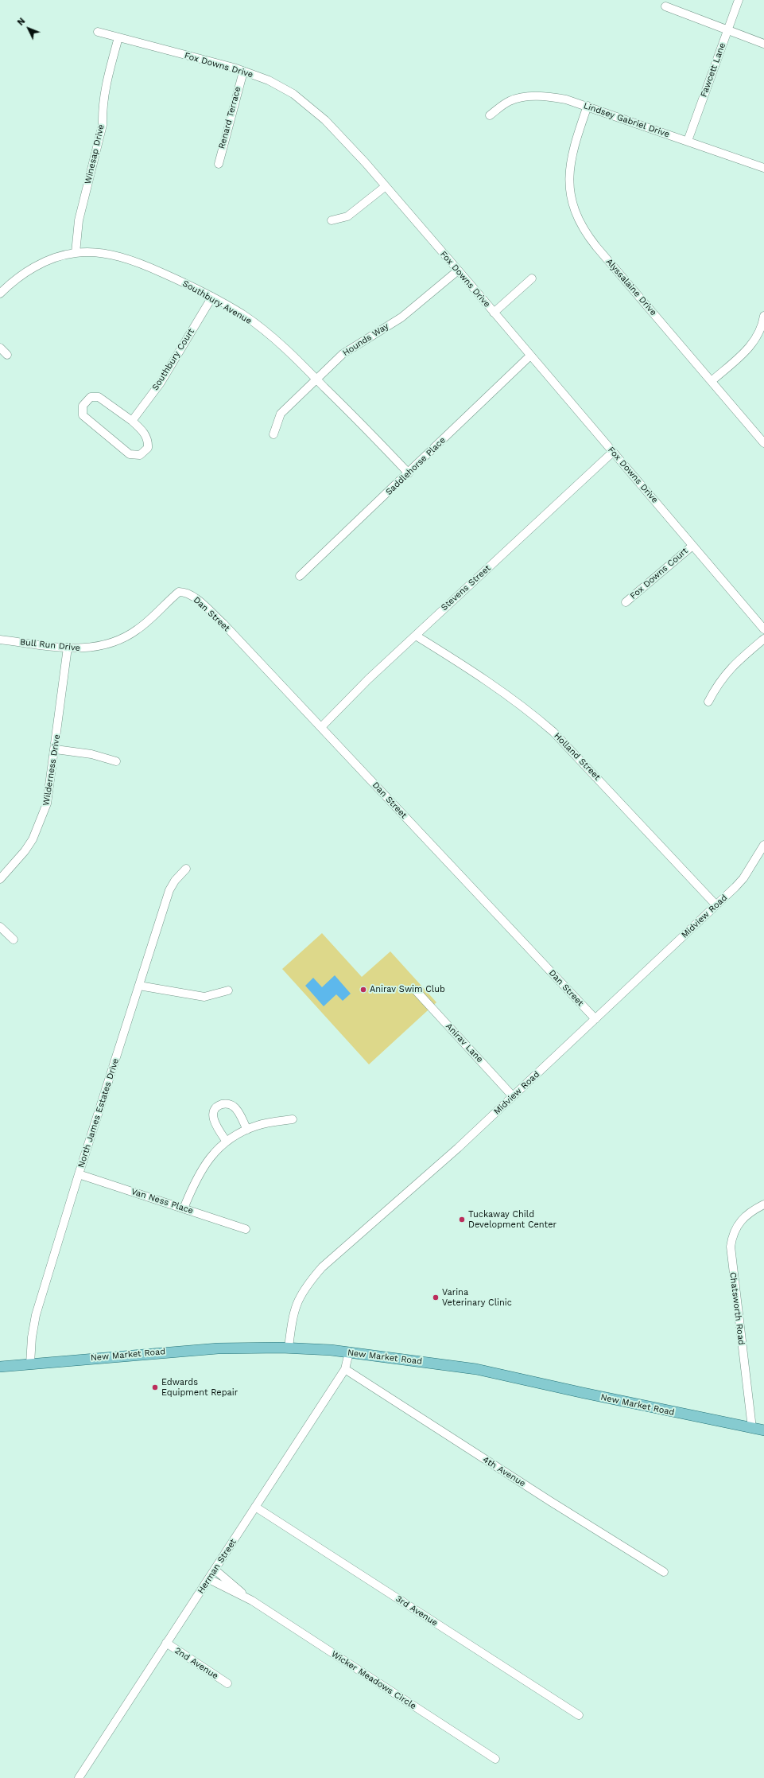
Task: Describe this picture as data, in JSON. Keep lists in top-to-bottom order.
{
  "streets": {
    "main road": ["New Market Road"],
    "street": [
      "Fox Downs Drive",
      "Fawcett Lane",
      "Renard Terrace",
      "Lindsey Gabriel Drive",
      "Winesap Drive",
      "Alyssalaine Drive",
      "Southbury Avenue",
      "Hounds Way",
      "Southbury Court",
      "Saddlehorse Place",
      "Fox Downs Court",
      "Stevens Street",
      "Dan Street",
      "Bull Run Drive",
      "Holland Street",
      "Wilderness Drive",
      "Midview Road",
      "Anirav Lane",
      "North James Estates Drive",
      "Van Ness Place",
      "Chatsworth Road",
      "4th Avenue",
      "Herman Street",
      "3rd Avenue",
      "2nd Avenue",
      "Wicker Meadows Circle"
    ]
  },
  "crossings": [
    ["Fox Downs Drive", "Renard Terrace"],
    ["Fox Downs Drive", "Winesap Drive"],
    ["Fox Downs Drive", "Hounds Way"],
    ["Fox Downs Drive", "Saddlehorse Place"],
    ["Fox Downs Drive", "Fox Downs Court"],
    ["Fox Downs Drive", "Stevens Street"],
    ["Fawcett Lane", "Lindsey Gabriel Drive"],
    ["Lindsey Gabriel Drive", "Alyssalaine Drive"],
    ["Winesap Drive", "Southbury Avenue"],
    ["Southbury Avenue", "Hounds Way"],
    ["Southbury Avenue", "Southbury Court"],
    ["Southbury Avenue", "Saddlehorse Place"],
    ["Stevens Street", "Dan Street"],
    ["Stevens Street", "Holland Street"],
    ["Dan Street", "Bull Run Drive"],
    ["Dan Street", "Midview Road"],
    ["Bull Run Drive", "Wilderness Drive"],
    ["Holland Street", "Midview Road"],
    ["Midview Road", "Anirav Lane"],
    ["Midview Road", "New Market Road"],
    ["North James Estates Drive", "Van Ness Place"],
    ["North James Estates Drive", "New Market Road"],
    ["Chatsworth Road", "New Market Road"],
    ["New Market Road", "Herman Street"],
    ["4th Avenue", "Herman Street"],
    ["Herman Street", "3rd Avenue"],
    ["Herman Street", "2nd Avenue"],
    ["Herman Street", "Wicker Meadows Circle"]
  ],
  "places": [
    "Anirav Swim Club",
    "Tuckaway Child Development Center",
    "Varina Veterinary Clinic",
    "Edwards Equipment Repair"
  ],
  "north": "top left"
}
